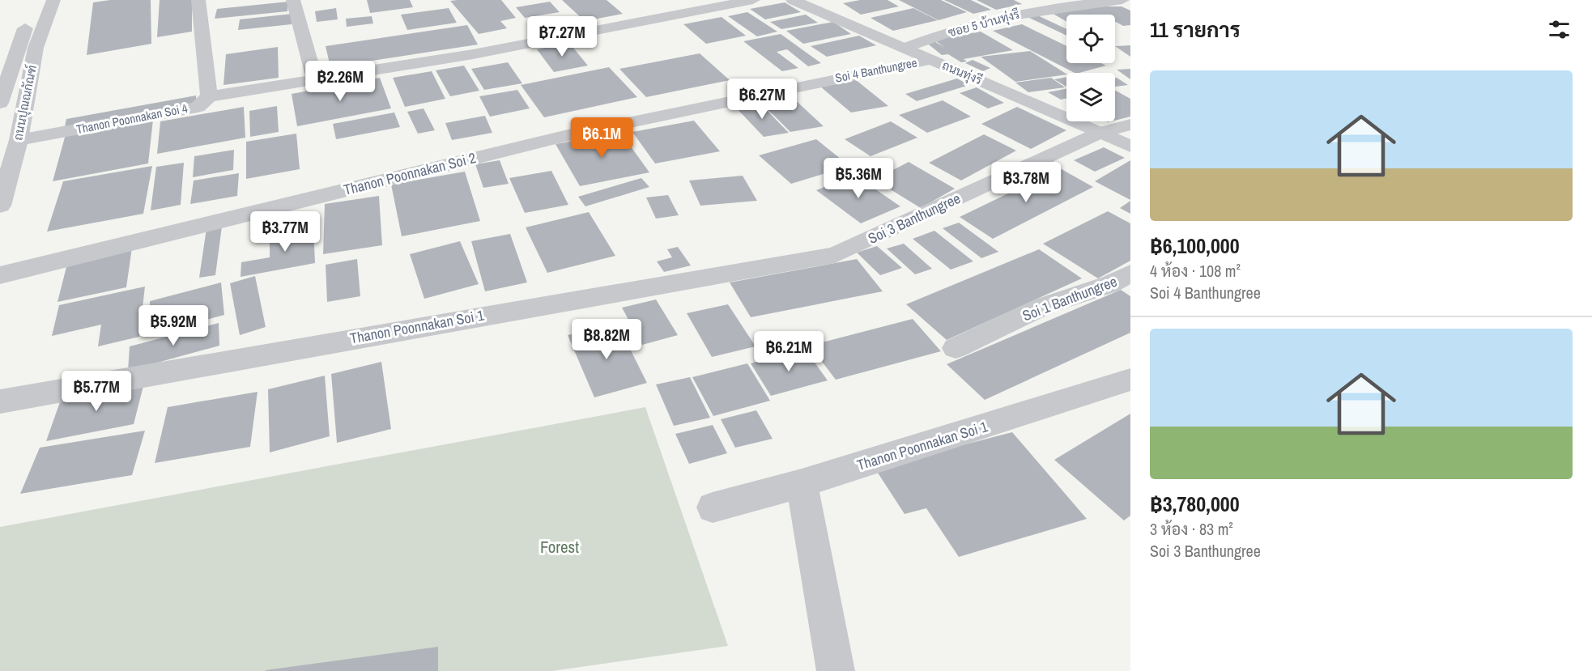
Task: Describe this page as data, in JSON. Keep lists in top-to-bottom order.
{
  "streets": {
    "street": [
      "ซอย 5 บ้านทุ่งรี",
      "Soi 4 Banthungree",
      "ถนนทุ่งรี",
      "ถนนปุณณกัณฑ์",
      "Thanon Poonnakan Soi 4",
      "Thanon Poonnakan Soi 2",
      "Soi 3 Banthungree",
      "Soi 1 Banthungree",
      "Thanon Poonnakan Soi 1"
    ]
  },
  "crossings": [
    ["ซอย 5 บ้านทุ่งรี", "ถนนทุ่งรี"],
    ["Soi 4 Banthungree", "ถนนทุ่งรี"],
    ["Soi 4 Banthungree", "Thanon Poonnakan Soi 2"],
    ["ถนนทุ่งรี", "Soi 3 Banthungree"],
    ["ถนนปุณณกัณฑ์", "Thanon Poonnakan Soi 4"],
    ["Soi 3 Banthungree", "Thanon Poonnakan Soi 1"]
  ],
  "parks": ["Forest"],
  "page": {
    "heading": "11 รายการ",
    "price": [
      "฿7.27M",
      "฿2.26M",
      "฿6.27M",
      "฿6.1M",
      "฿5.36M",
      "฿3.78M",
      "฿3.77M",
      "฿5.92M",
      "฿8.82M",
      "฿6.21M",
      "฿5.77M"
    ],
    "list": [
      {
        "name": "฿6,100,000",
        "note": "4 ห้อง · 108 m² · Soi 4 Banthungree"
      },
      {
        "name": "฿3,780,000",
        "note": "3 ห้อง · 83 m² · Soi 3 Banthungree"
      }
    ]
  }
}
